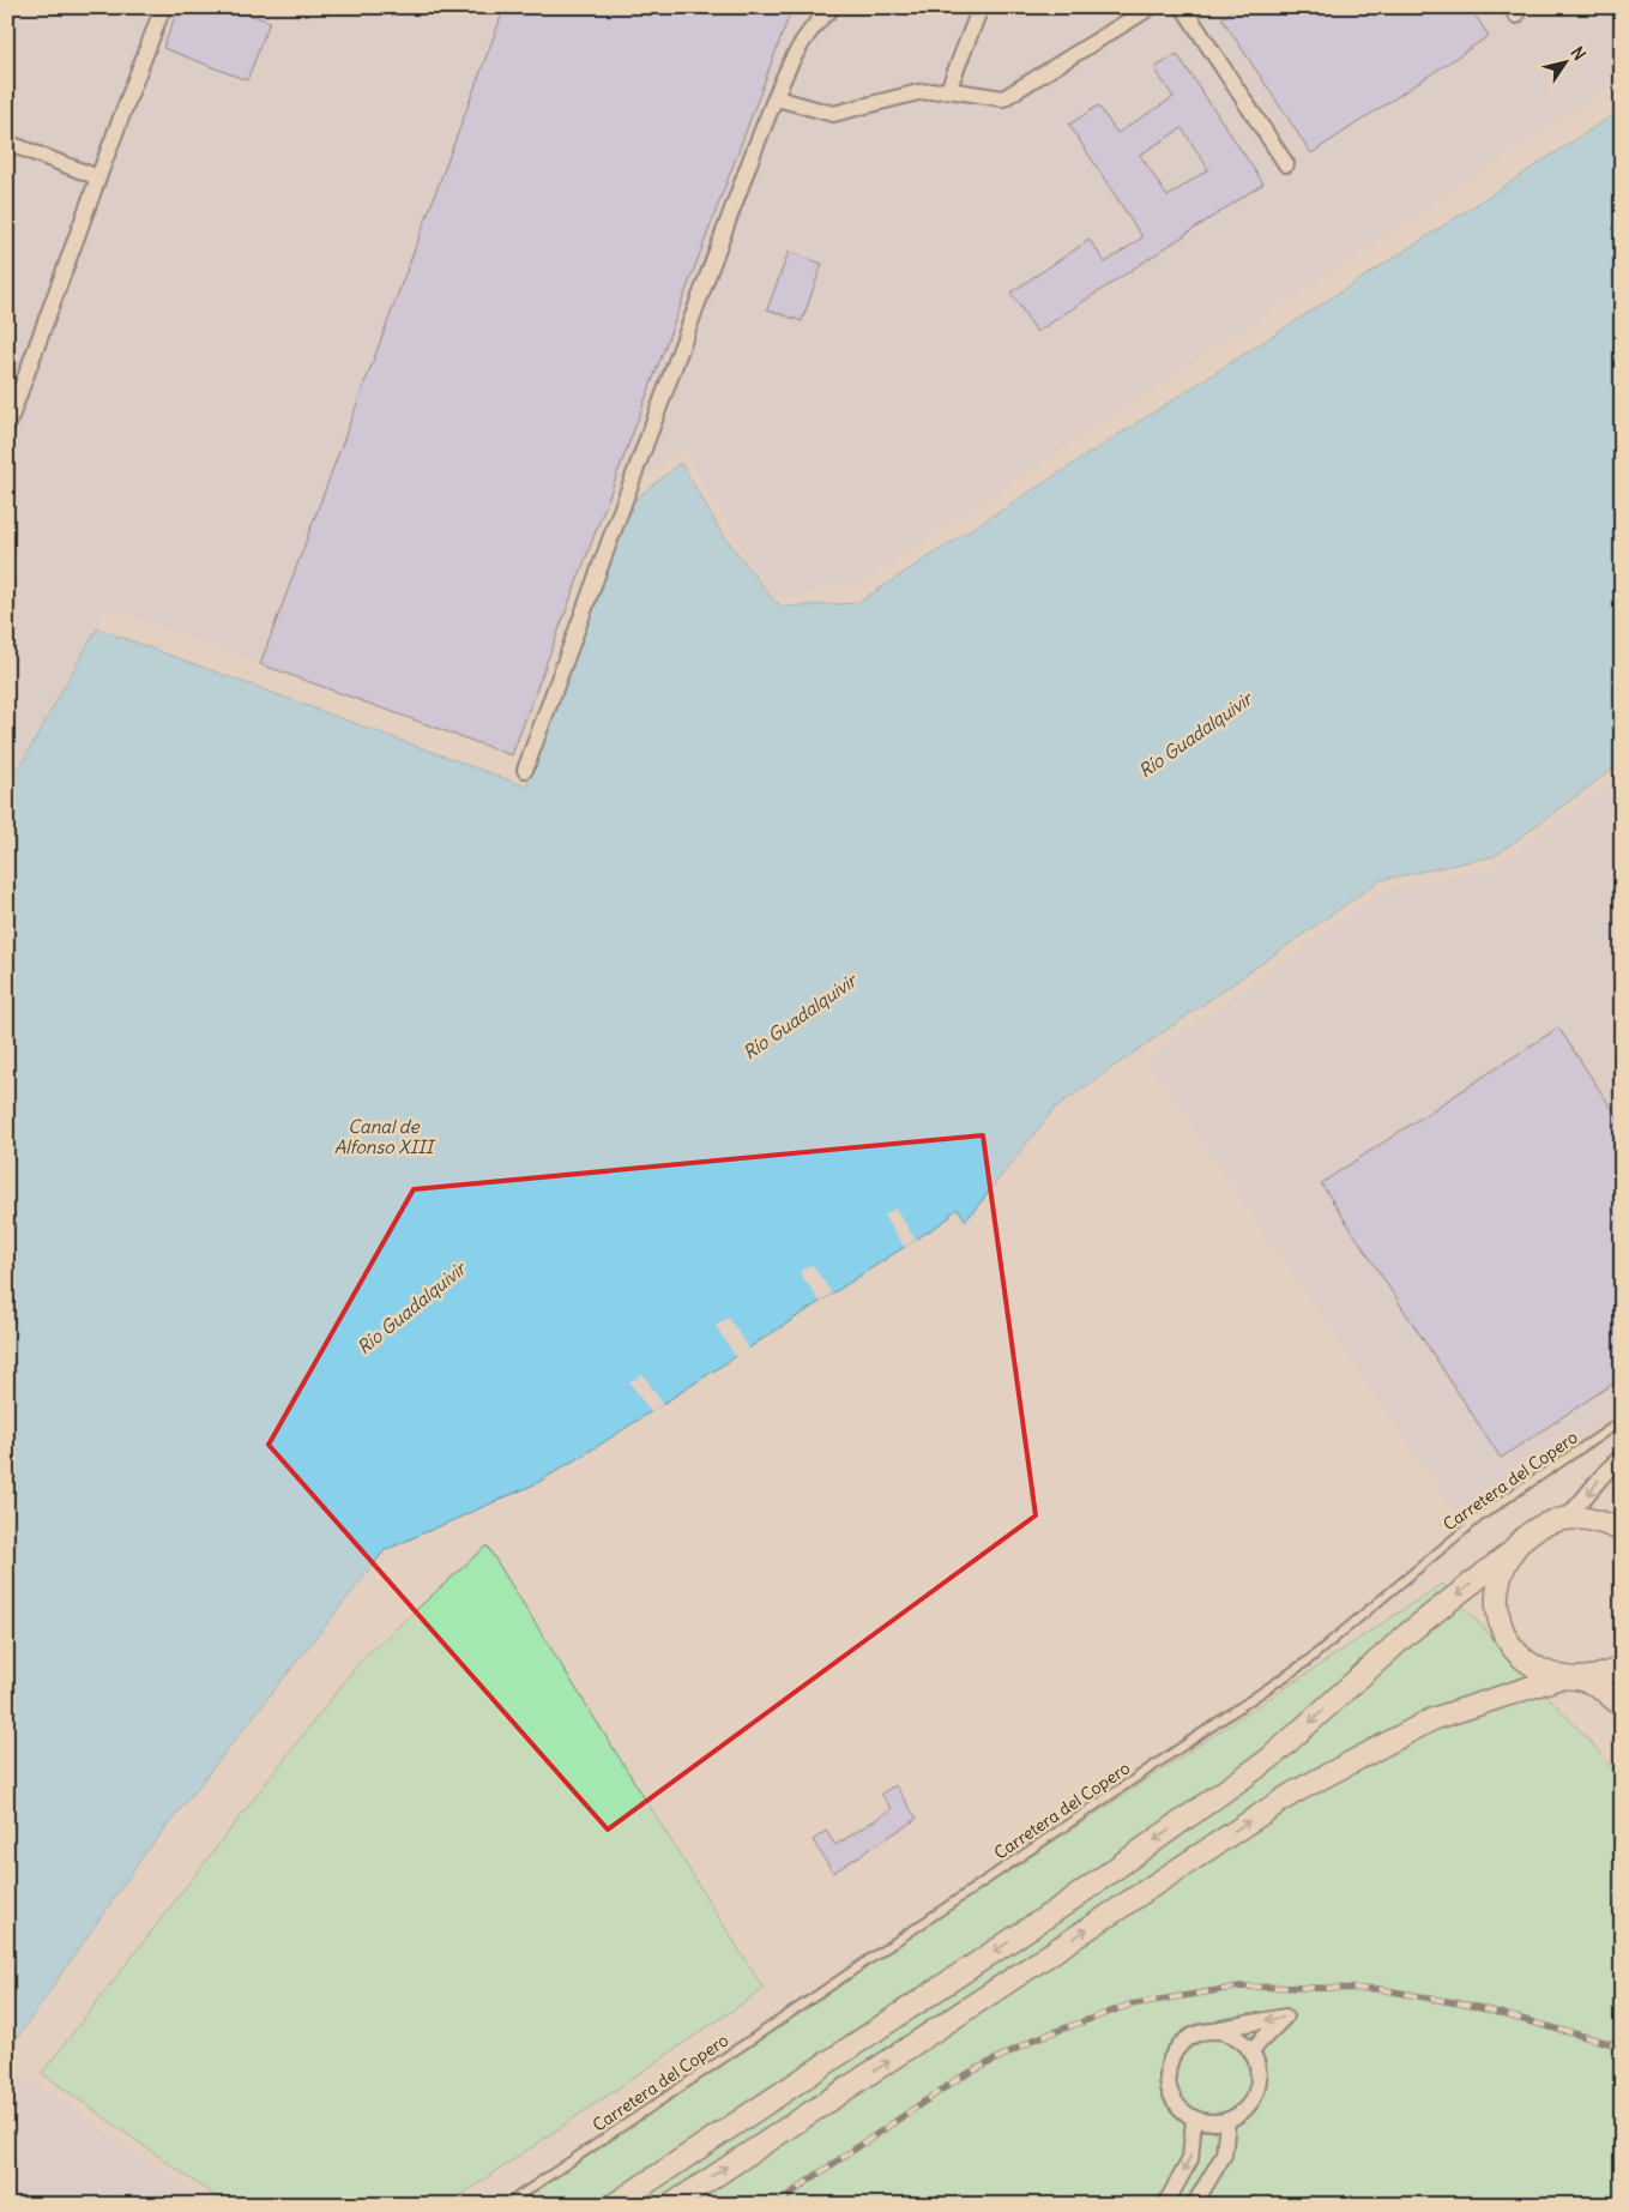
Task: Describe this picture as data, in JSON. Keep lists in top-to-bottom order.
{
  "streets": {
    "lane": ["Carretera del Copero"]
  },
  "water": ["Río Guadalquivir", "Canal de Alfonso XIII"],
  "north": "top right"
}
